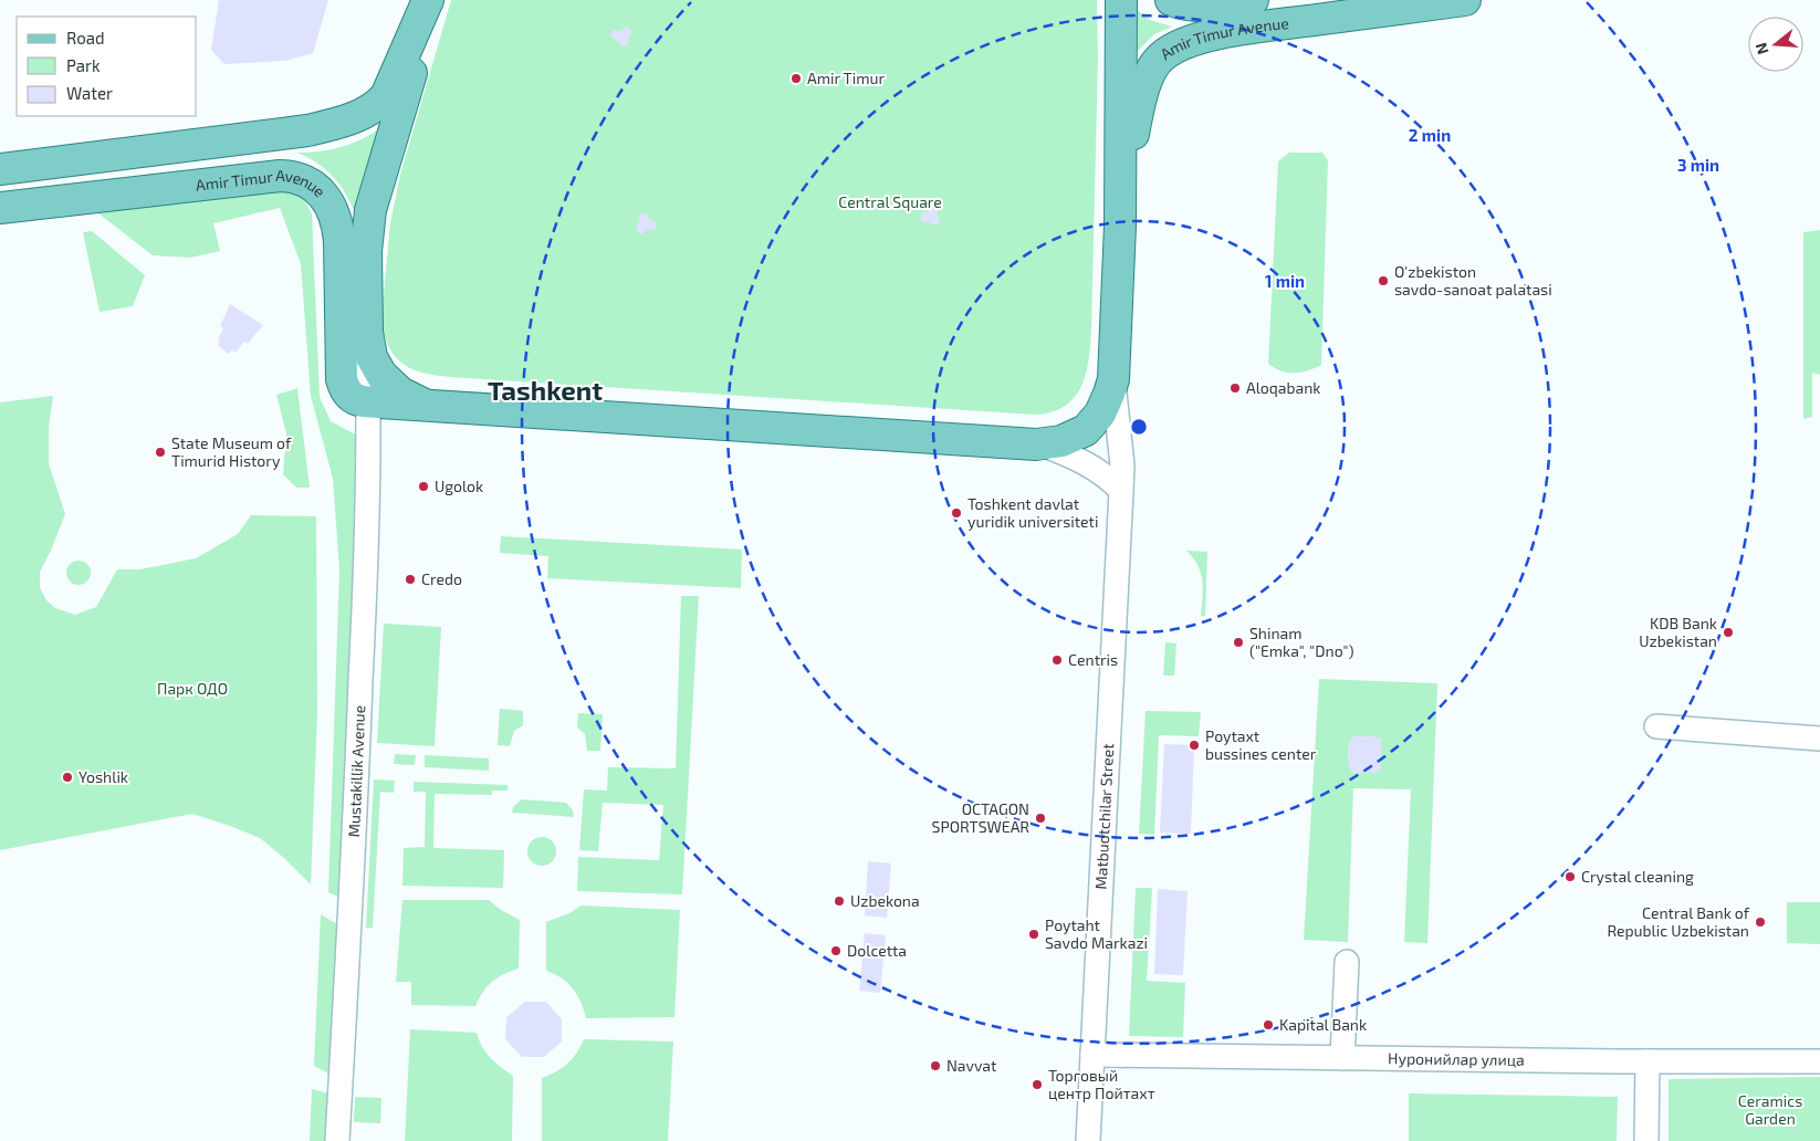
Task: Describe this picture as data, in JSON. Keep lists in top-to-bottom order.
{
  "streets": {
    "main road": ["Amir Timur Avenue"],
    "street": ["Mustakillik Avenue", "Matbuotchilar Street", "Нуронийлар улица"]
  },
  "crossings": [
    ["Amir Timur Avenue", "Mustakillik Avenue"],
    ["Matbuotchilar Street", "Нуронийлар улица"]
  ],
  "districts": ["Tashkent"],
  "parks": ["Central Square", "Парк ОДО", "Ceramics Garden"],
  "places": [
    "Amir Timur",
    "O'zbekiston savdo-sanoat palatasi",
    "Aloqabank",
    "State Museum of Timurid History",
    "Ugolok",
    "Toshkent davlat yuridik universiteti",
    "Credo",
    "KDB Bank Uzbekistan",
    "Shinam (\"Еmka\", \"Dno\")",
    "Centris",
    "Poytaxt bussines center",
    "Yoshlik",
    "OCTAGON SPORTSWEAR",
    "Crystal cleaning",
    "Uzbekona",
    "Central Bank of Republic Uzbekistan",
    "Poytaht Savdo Markazi",
    "Dolcetta",
    "Kapital Bank",
    "Navvat",
    "Торговый центр Пойтахт"
  ],
  "legend": ["Road", "Park", "Water"],
  "north": "left",
  "rings": ["2 min", "3 min", "1 min"]
}
